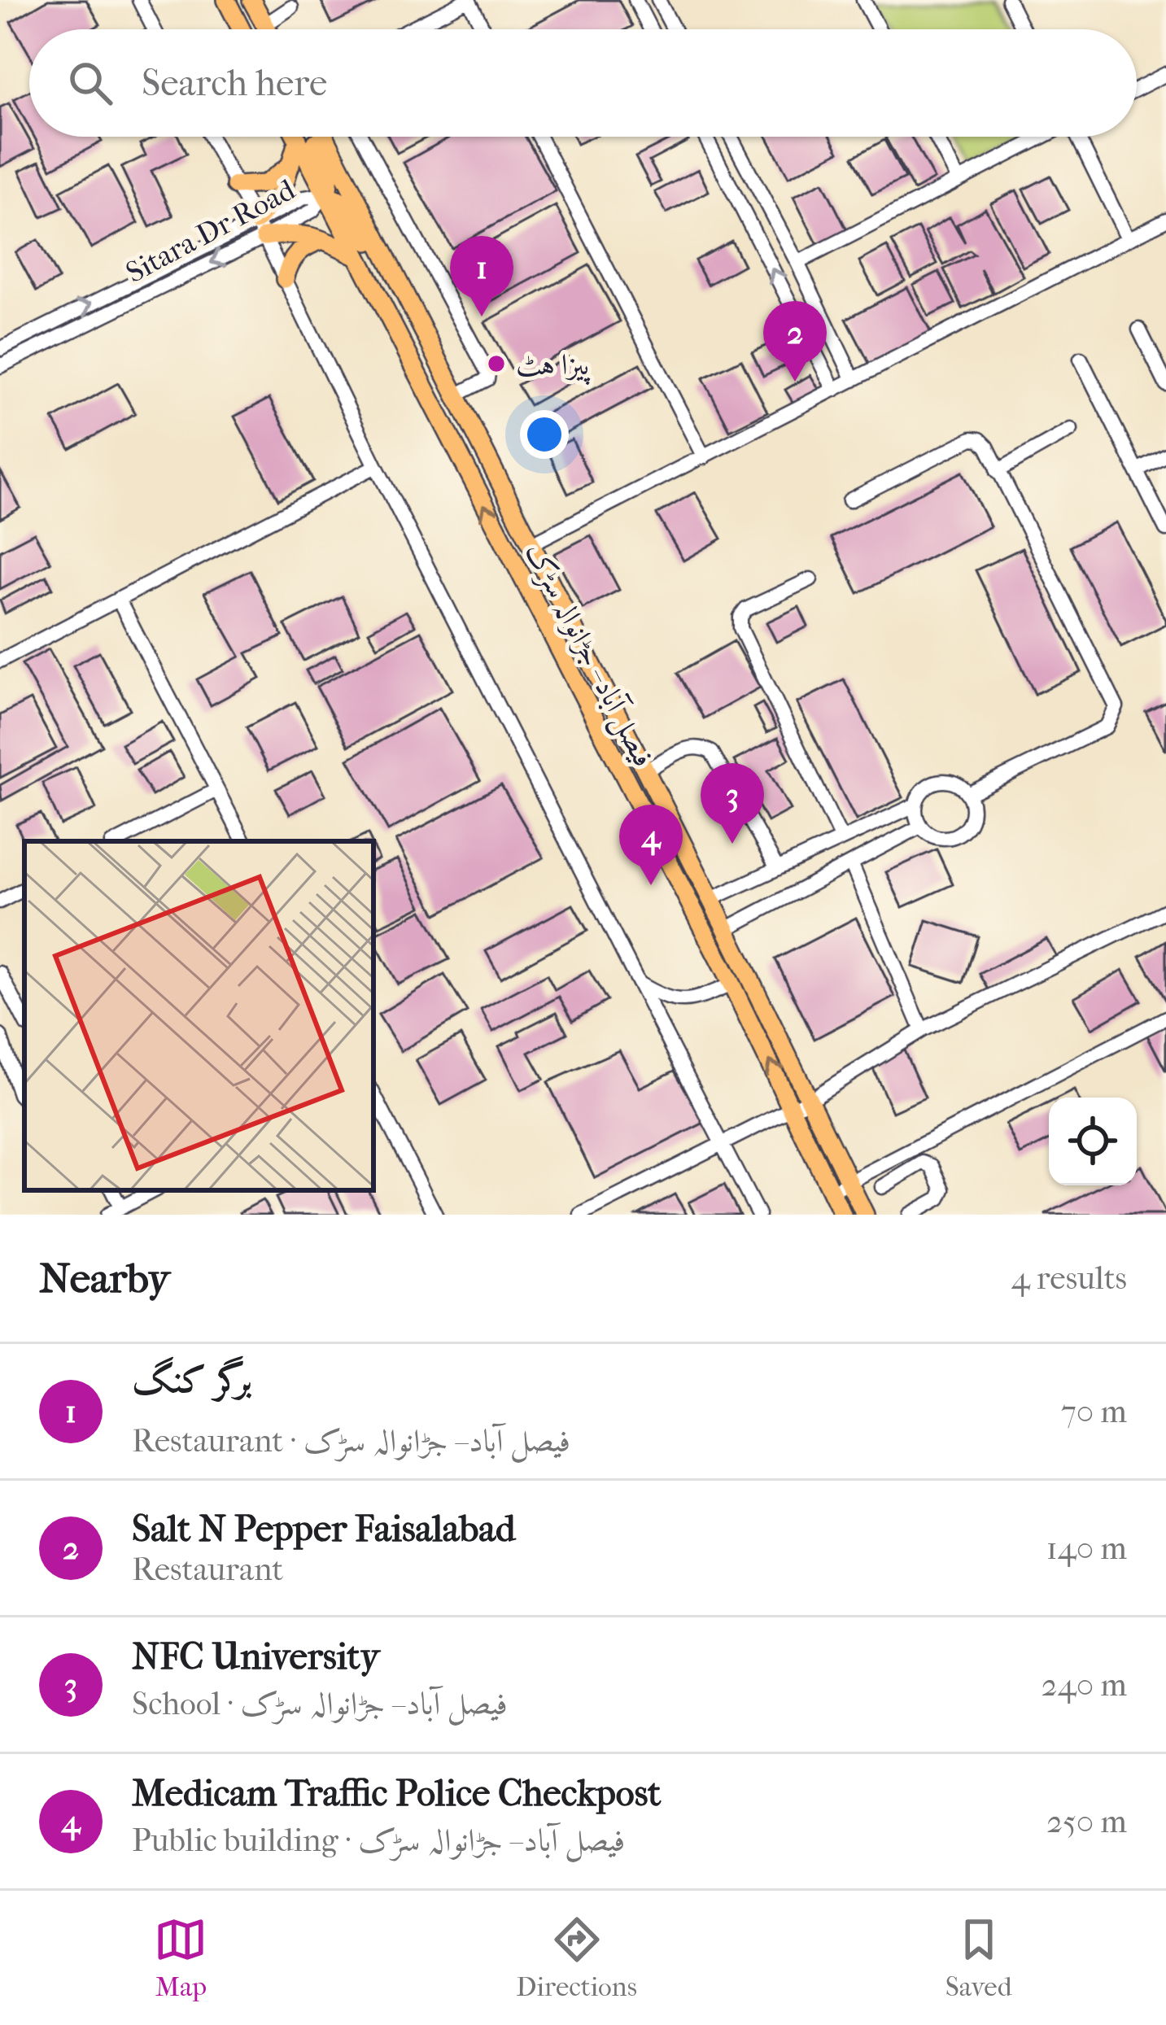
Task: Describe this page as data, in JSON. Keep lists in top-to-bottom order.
{
  "streets": {
    "main road": ["فیصل آباد– جڑانوالہ سڑک"],
    "street": ["Sitara Dr Road"]
  },
  "crossings": [
    ["Sitara Dr Road", "فیصل آباد– جڑانوالہ سڑک"]
  ],
  "places": ["پیزا ہٹ"],
  "page": {
    "search": "Search here",
    "pins": [
      "1",
      "2",
      "3",
      "4"
    ],
    "heading": ["Nearby", "4 results"],
    "list": [
      {
        "mark": "1",
        "name": "برگر کنگ",
        "note": "Restaurant · فیصل آباد– جڑانوالہ سڑک",
        "value": "70 m"
      },
      {
        "mark": "2",
        "name": "Salt N Pepper Faisalabad",
        "note": "Restaurant",
        "value": "140 m"
      },
      {
        "mark": "3",
        "name": "NFC University",
        "note": "School · فیصل آباد– جڑانوالہ سڑک",
        "value": "240 m"
      },
      {
        "mark": "4",
        "name": "Medicam Traffic Police Checkpost",
        "note": "Public building · فیصل آباد– جڑانوالہ سڑک",
        "value": "250 m"
      }
    ],
    "nav": ["Map", "Directions", "Saved"]
  }
}
